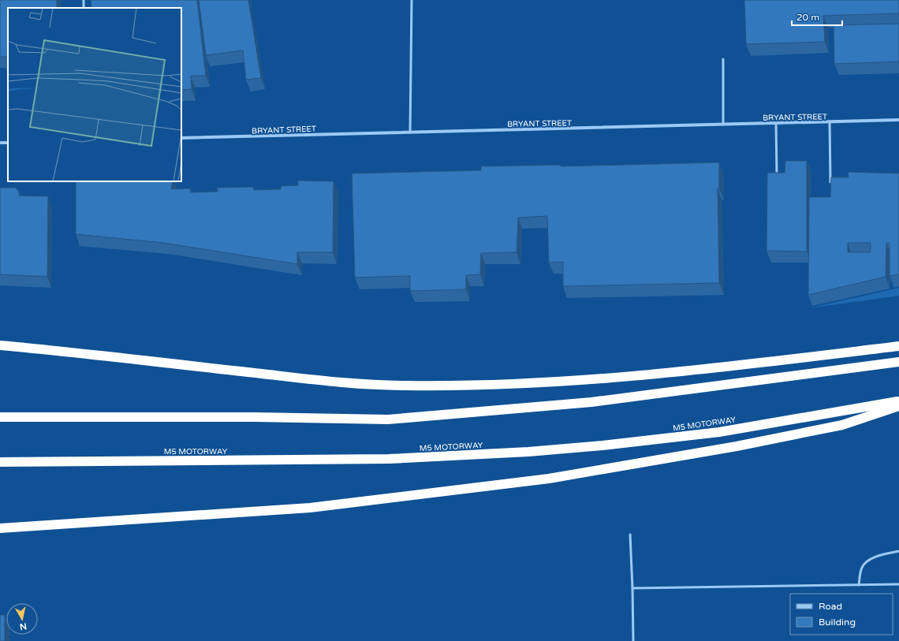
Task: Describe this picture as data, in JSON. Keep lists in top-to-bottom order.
{
  "streets": {
    "highway": ["M5 MOTORWAY"],
    "street": ["BRYANT STREET"]
  },
  "legend": ["Road", "Building"],
  "scale_bar": "20 m",
  "north": "bottom"
}
